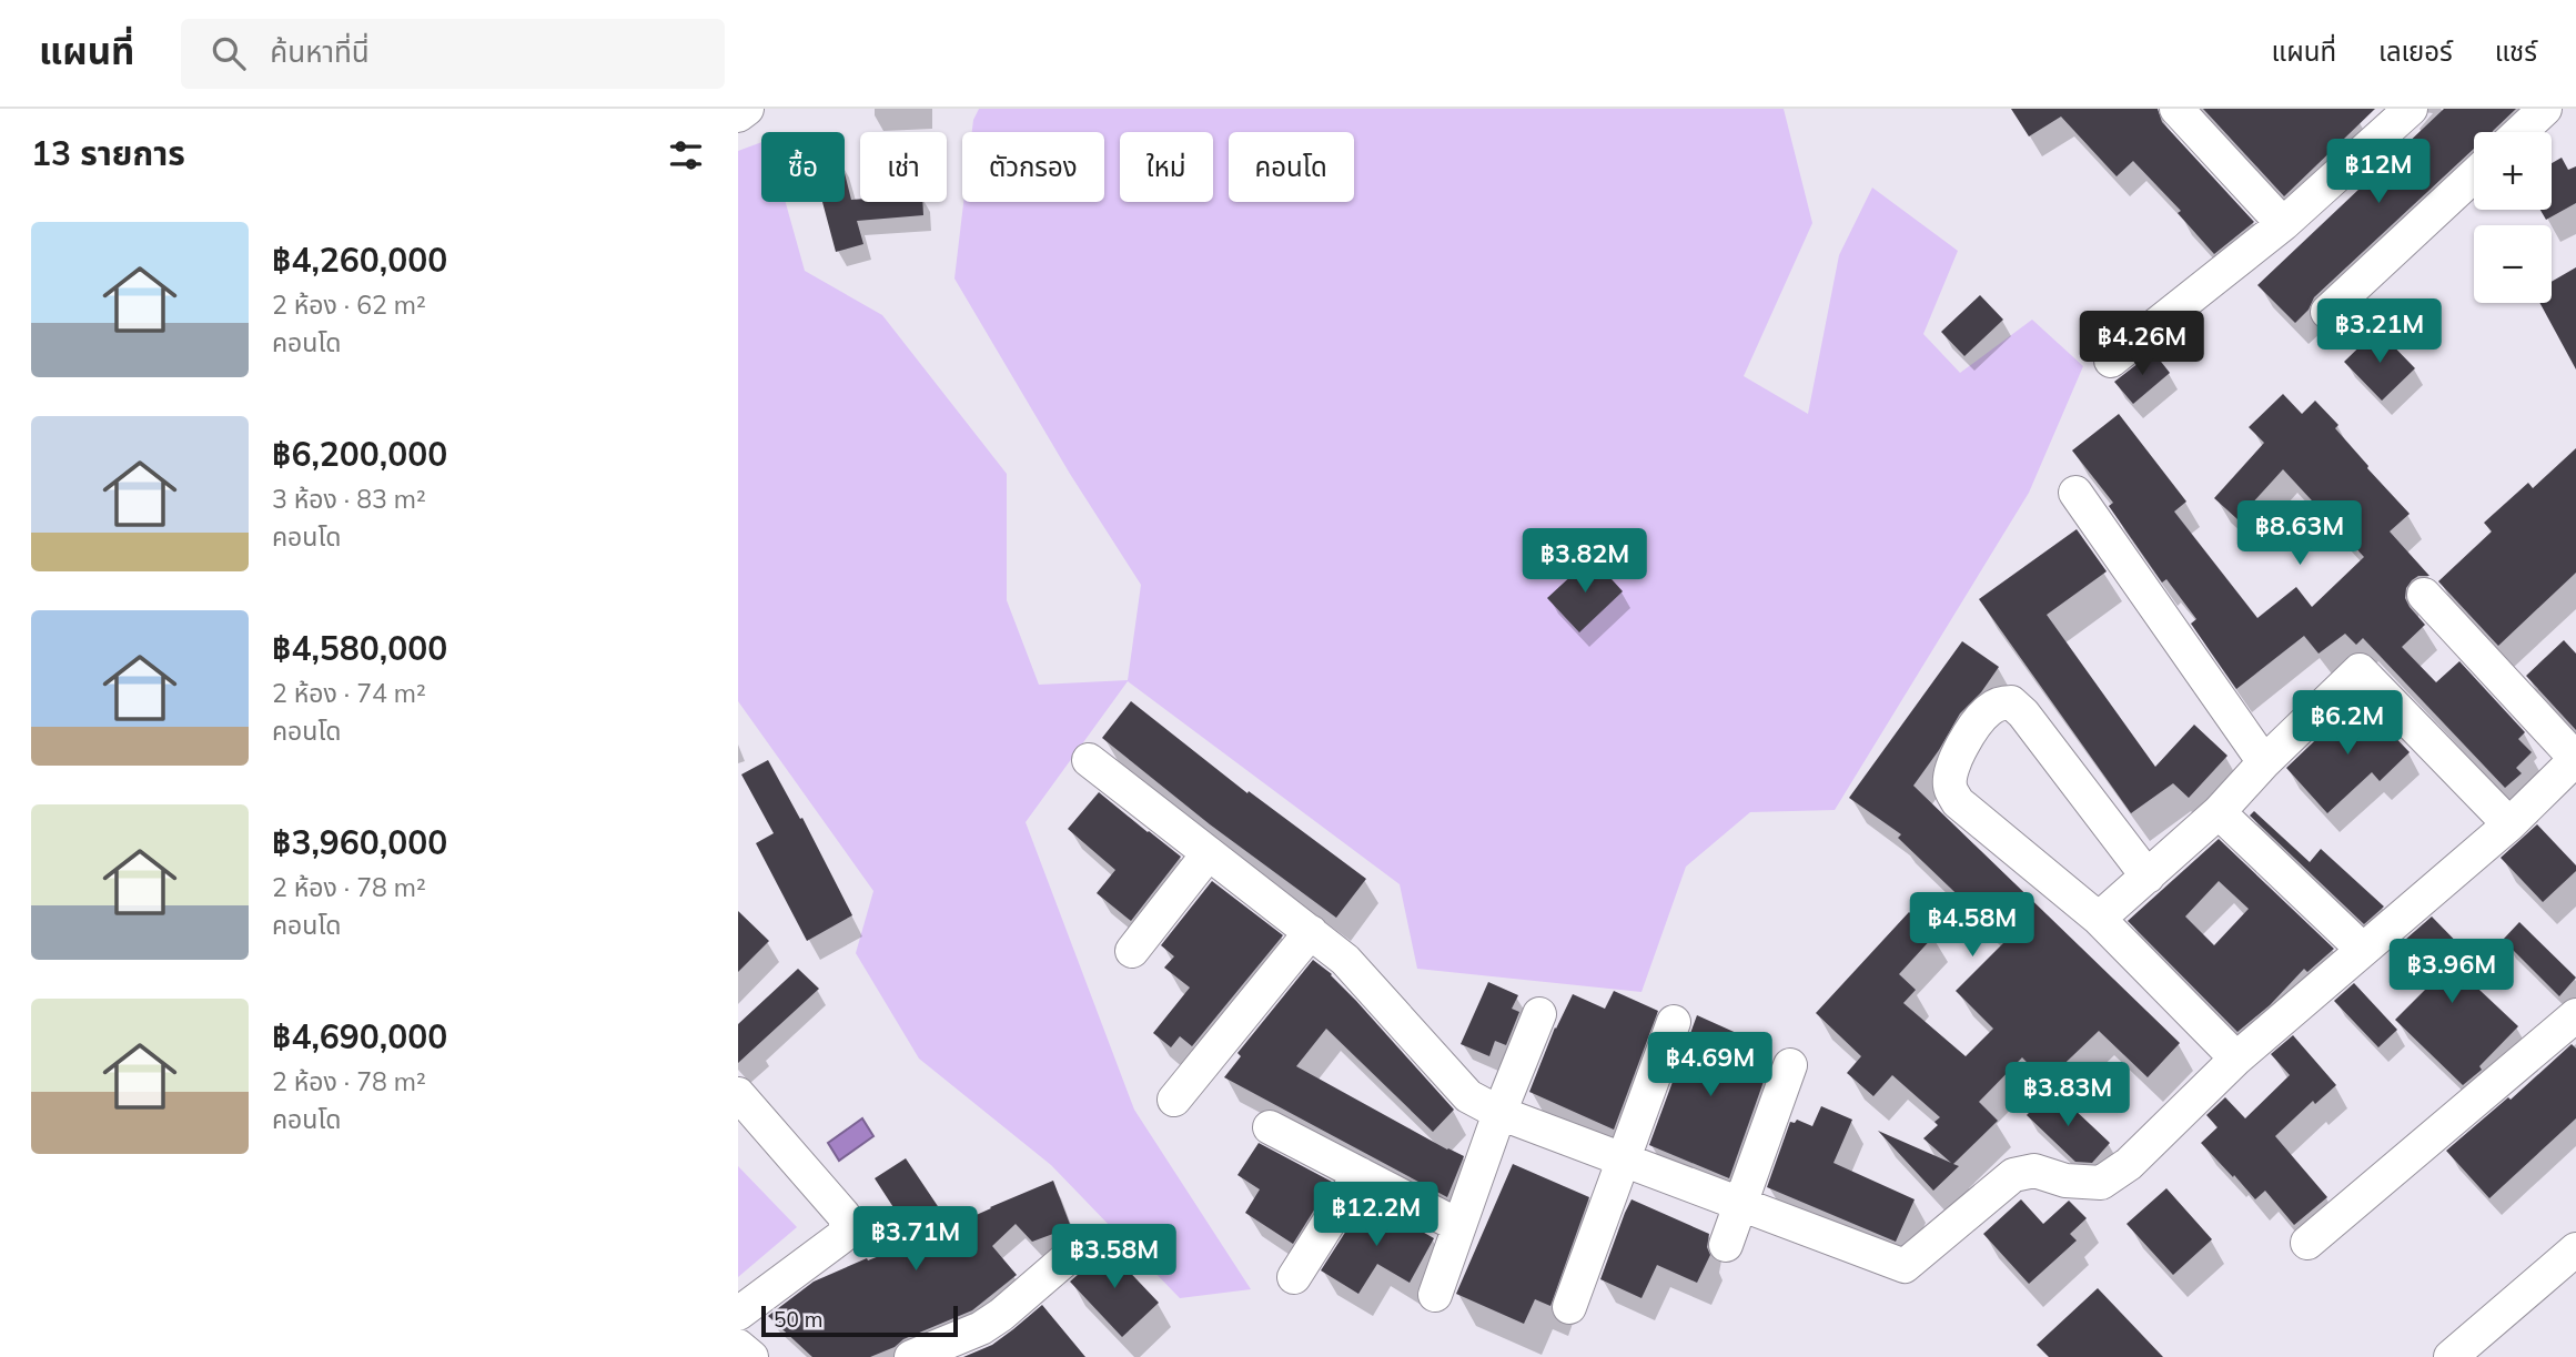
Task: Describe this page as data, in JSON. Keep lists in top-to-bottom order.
{
  "scale_bar": "50 m",
  "page": {
    "header": "แผนที่",
    "search": "ค้นหาที่นี่",
    "nav": ["แผนที่", "เลเยอร์", "แชร์"],
    "heading": "13 รายการ",
    "map_buttons": ["+", "−"],
    "chip": [
      "ซื้อ",
      "เช่า",
      "ตัวกรอง",
      "ใหม่",
      "คอนโด"
    ],
    "price": [
      "฿12M",
      "฿3.21M",
      "฿4.26M",
      "฿8.63M",
      "฿3.82M",
      "฿6.2M",
      "฿4.58M",
      "฿3.96M",
      "฿4.69M",
      "฿3.83M",
      "฿12.2M",
      "฿3.71M",
      "฿3.58M"
    ],
    "list": [
      {
        "name": "฿4,260,000",
        "note": "2 ห้อง · 62 m² · คอนโด"
      },
      {
        "name": "฿6,200,000",
        "note": "3 ห้อง · 83 m² · คอนโด"
      },
      {
        "name": "฿4,580,000",
        "note": "2 ห้อง · 74 m² · คอนโด"
      },
      {
        "name": "฿3,960,000",
        "note": "2 ห้อง · 78 m² · คอนโด"
      },
      {
        "name": "฿4,690,000",
        "note": "2 ห้อง · 78 m² · คอนโด"
      }
    ],
    "scale": "50 m"
  }
}
